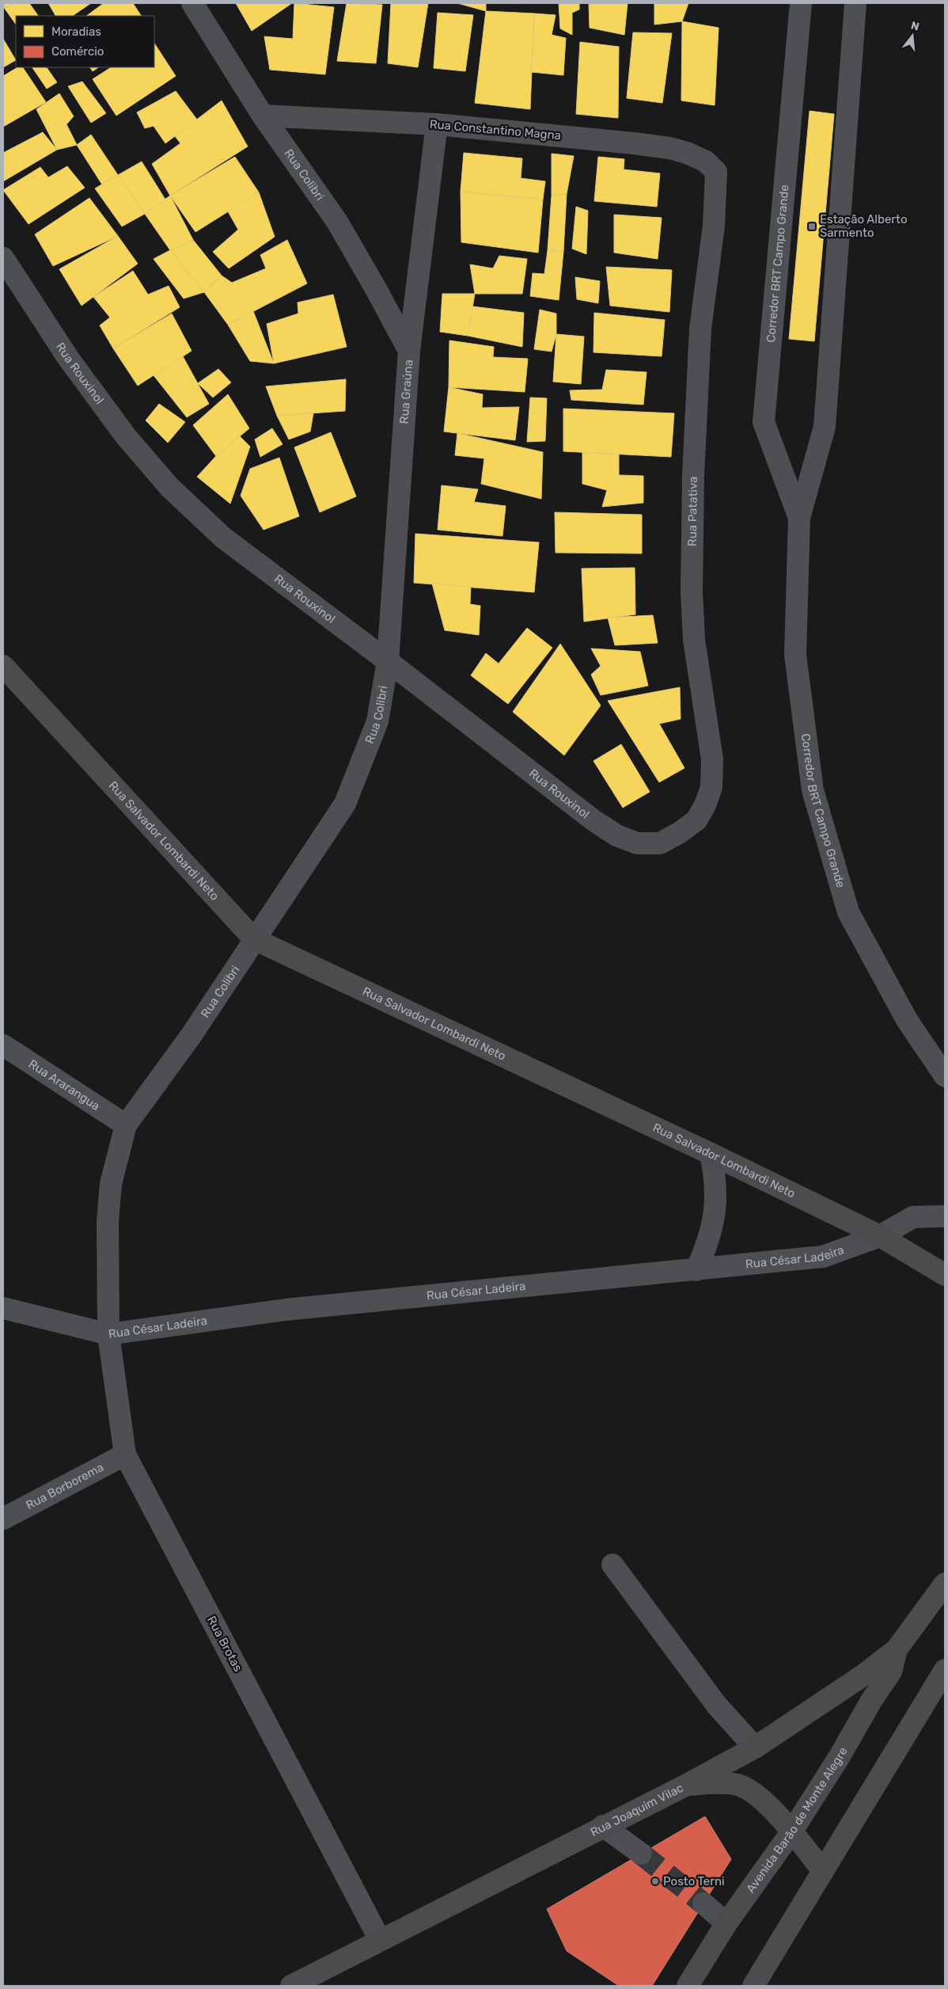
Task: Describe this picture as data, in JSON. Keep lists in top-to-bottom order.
{
  "streets": {
    "main road": ["Rua Salvador Lombardi Neto", "Rua Joaquim Vilac", "Avenida Barão de Monte Alegre"],
    "street": [
      "Rua Constantino Magna",
      "Rua Colibri",
      "Corredor BRT Campo Grande",
      "Rua Rouxinol",
      "Rua Graúna",
      "Rua Patativa",
      "Rua Ararangua",
      "Rua César Ladeira",
      "Rua Borborema",
      "Rua Brotas"
    ]
  },
  "crossings": [
    ["Rua Constantino Magna", "Rua Colibri"],
    ["Rua Constantino Magna", "Rua Graúna"],
    ["Rua Constantino Magna", "Rua Patativa"],
    ["Rua Colibri", "Rua Rouxinol"],
    ["Rua Colibri", "Rua Graúna"],
    ["Rua Colibri", "Rua Salvador Lombardi Neto"],
    ["Rua Colibri", "Rua Ararangua"],
    ["Rua Colibri", "Rua César Ladeira"],
    ["Rua Colibri", "Rua Brotas"],
    ["Rua Rouxinol", "Rua Graúna"],
    ["Rua Rouxinol", "Rua Patativa"],
    ["Rua Salvador Lombardi Neto", "Rua César Ladeira"],
    ["Rua César Ladeira", "Rua Brotas"],
    ["Rua Borborema", "Rua Brotas"],
    ["Rua Brotas", "Rua Joaquim Vilac"],
    ["Rua Joaquim Vilac", "Avenida Barão de Monte Alegre"]
  ],
  "places": {
    "transit": ["Estação Alberto Sarmento"],
    "other": ["Posto Terni"]
  },
  "legend": ["Moradias", "Comércio"],
  "north": "top"
}
